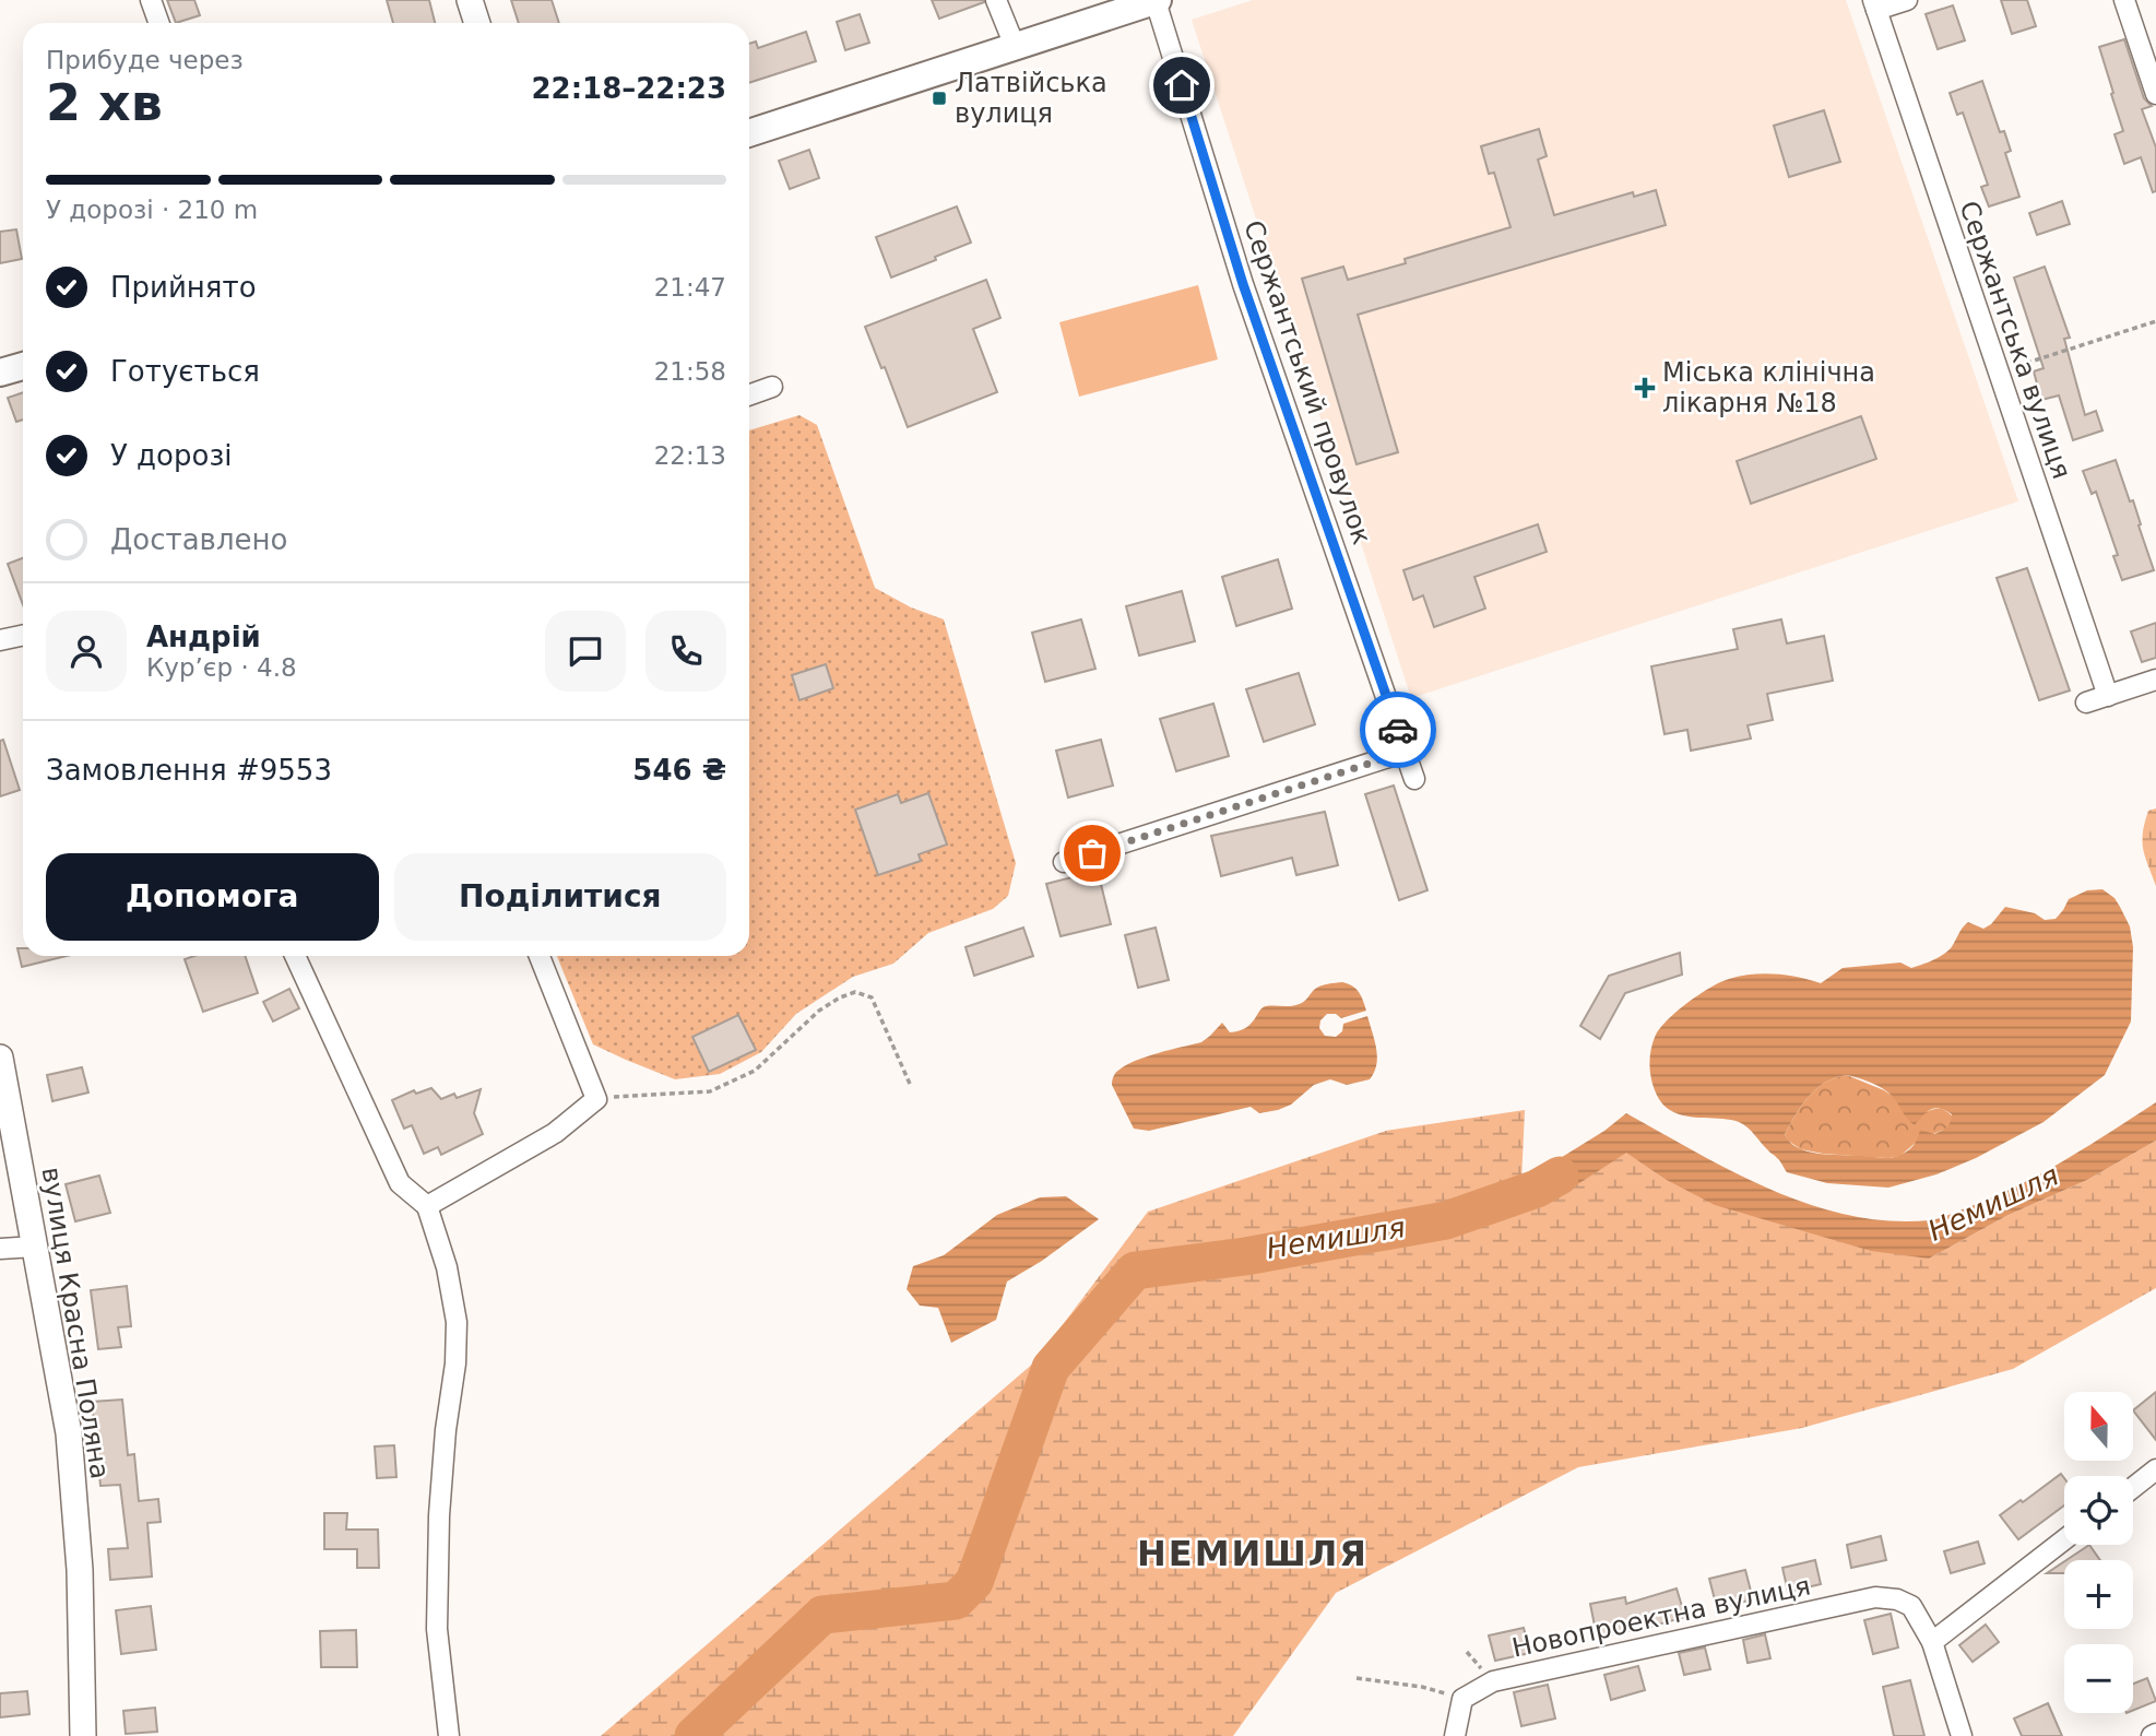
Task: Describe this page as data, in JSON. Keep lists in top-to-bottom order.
{
  "streets": {
    "street": [
      "Сержантська вулиця",
      "Сержантський провулок",
      "вулиця Красна Поляна",
      "Новопроектна вулиця"
    ]
  },
  "districts": ["НЕМИШЛЯ"],
  "water": ["Немишля"],
  "places": {
    "transit": ["Латвійська вулиця"],
    "health": ["Міська клінічна лікарня №18"]
  },
  "north": "top",
  "page": {
    "heading": ["2 хв", "Прибуде через", "22:18–22:23"],
    "panel": [
      "Андрій",
      "Кур’єр · 4.8",
      "Замовлення #9553",
      "546 ₴"
    ],
    "bar": "У дорозі · 210 m",
    "list": [
      ["Прийнято", "21:47"],
      ["Готується", "21:58"],
      ["У дорозі", "22:13"],
      "Доставлено"
    ],
    "buttons": ["Допомога", "Поділитися"],
    "map_buttons": ["+", "−"]
  }
}
